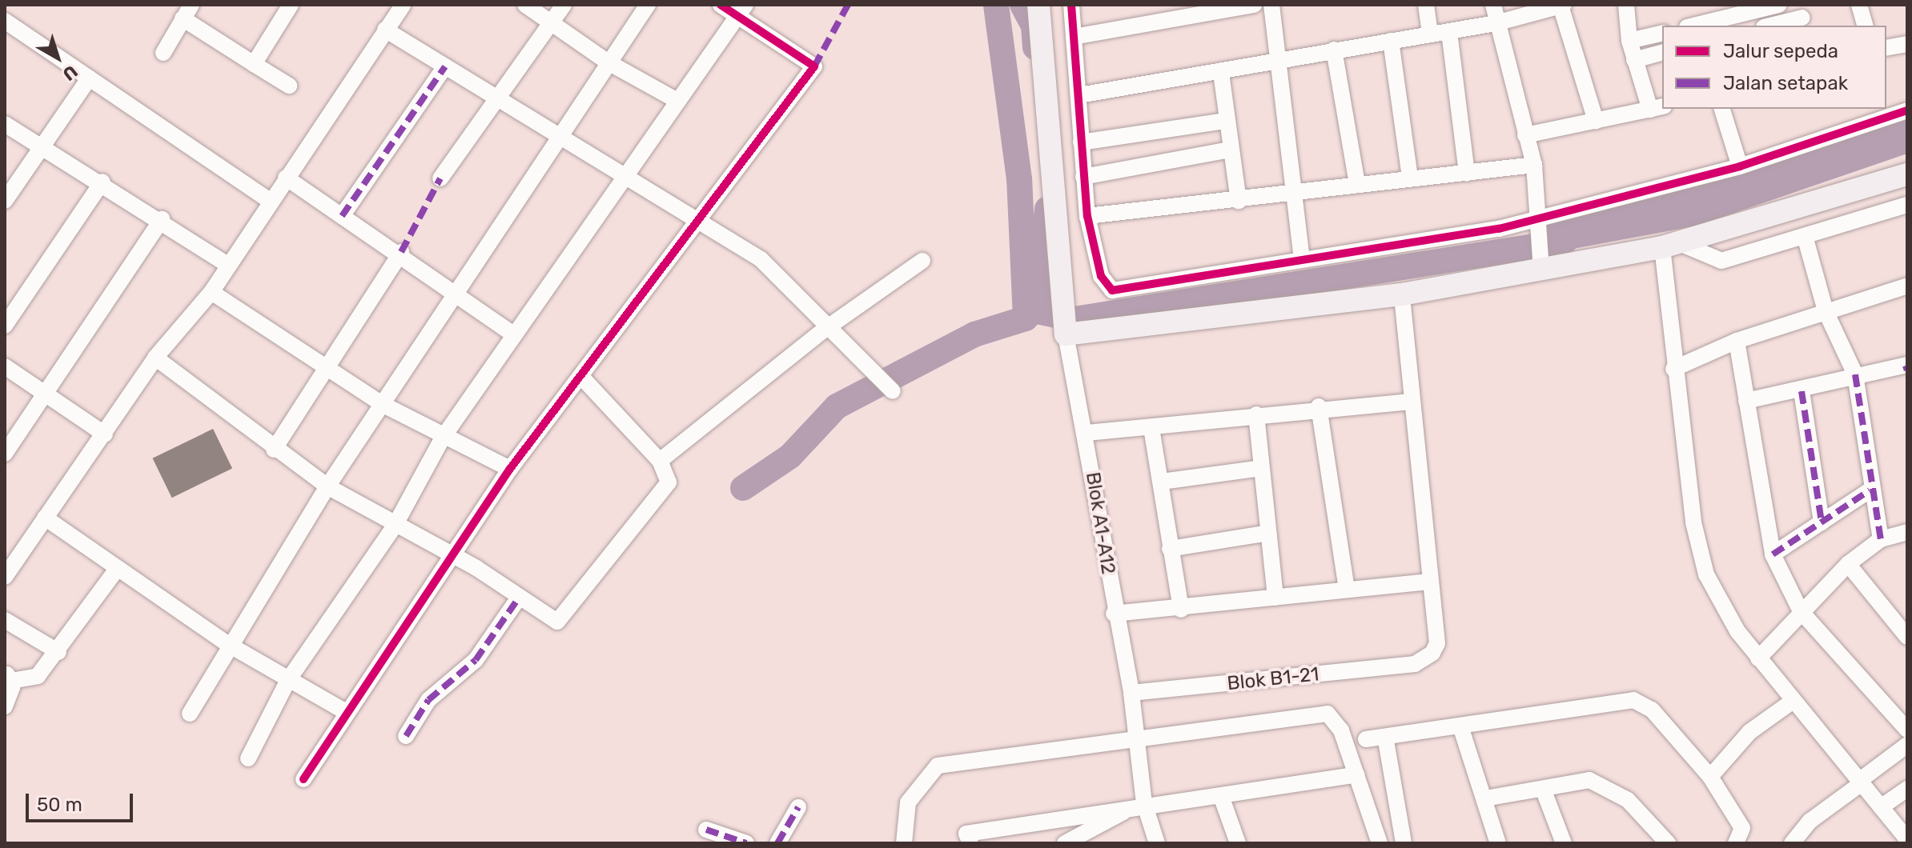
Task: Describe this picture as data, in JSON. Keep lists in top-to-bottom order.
{
  "streets": {
    "street": ["Blok A1-A12", "Blok B1-21"]
  },
  "crossings": [
    ["Blok A1-A12", "Blok B1-21"]
  ],
  "legend": ["Jalur sepeda", "Jalan setapak"],
  "scale_bar": "50 m",
  "north": "bottom right"
}
